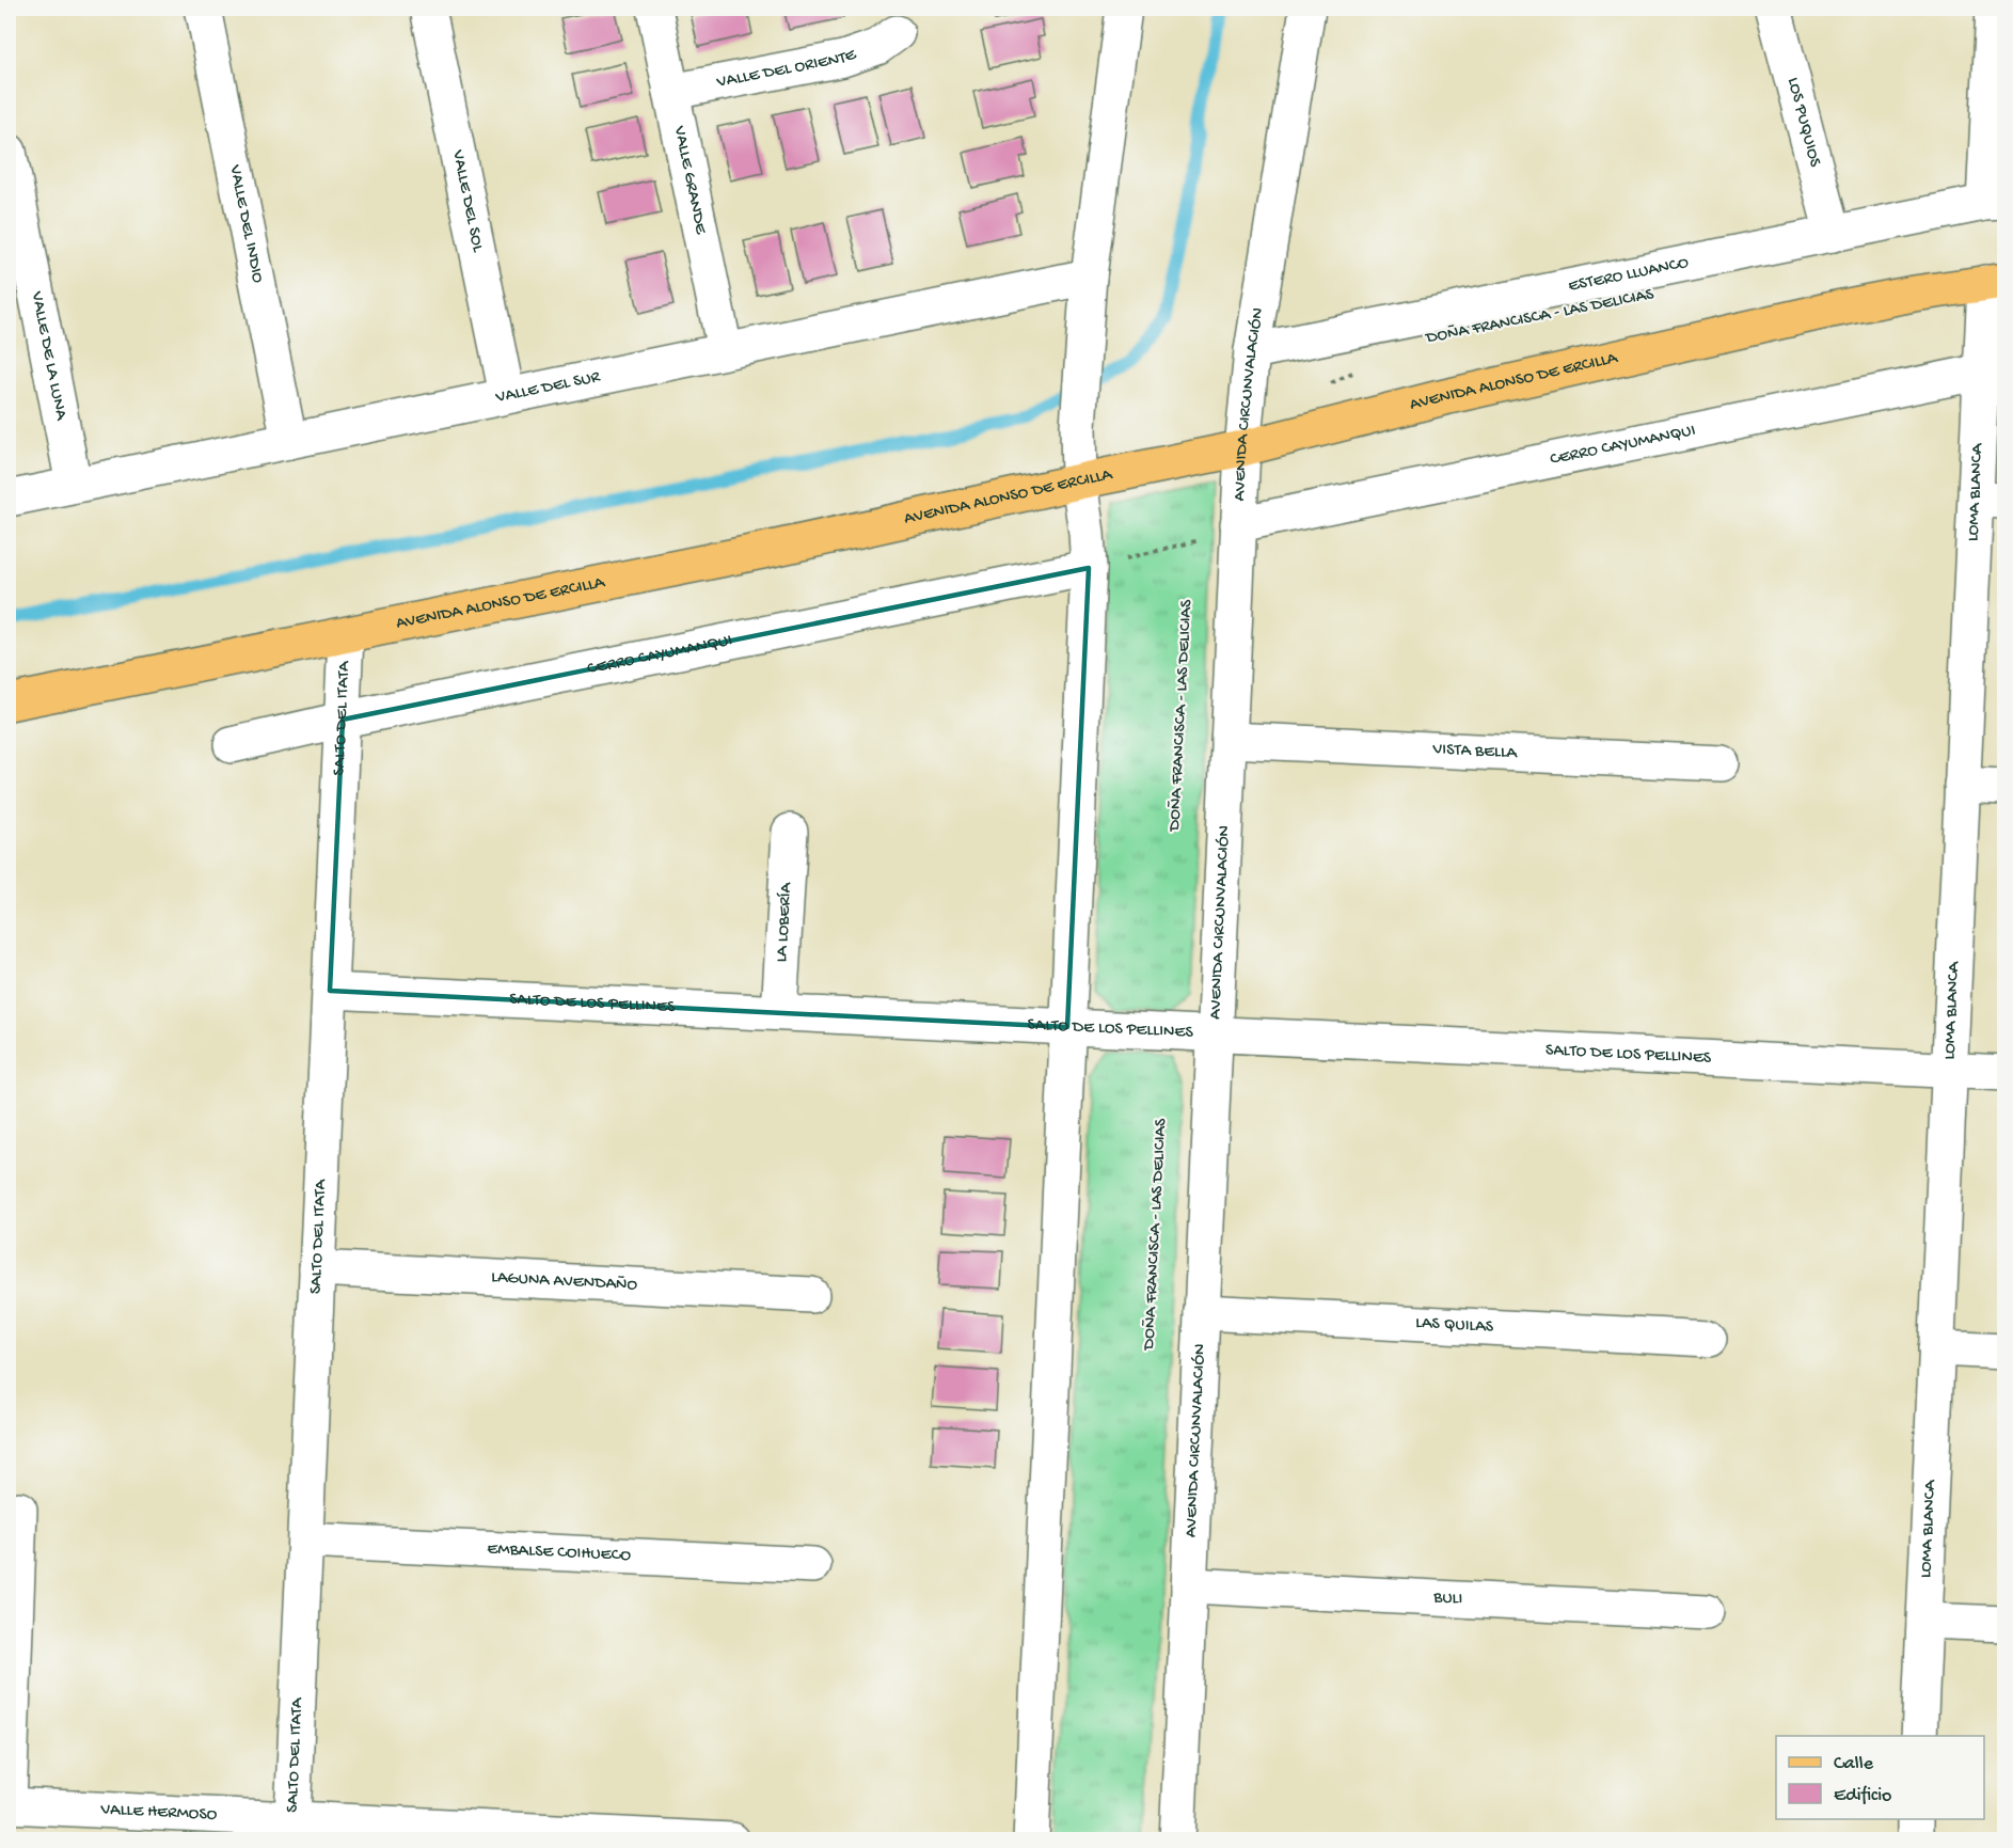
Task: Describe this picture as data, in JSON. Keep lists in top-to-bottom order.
{
  "streets": {
    "main road": ["AVENIDA ALONSO DE ERCILLA"],
    "street": [
      "VALLE DEL ORIENTE",
      "LOS PUQUIOS",
      "VALLE GRANDE",
      "VALLE DEL SOL",
      "VALLE DEL INDIO",
      "ESTERO LLUANCO",
      "VALLE DE LA LUNA",
      "VALLE DEL SUR",
      "AVENIDA CIRCUNVALACIÓN",
      "CERRO CAYUMANQUI",
      "LOMA BLANCA",
      "SALTO DEL ITATA",
      "VISTA BELLA",
      "LA LOBERÍA",
      "SALTO DE LOS PELLINES",
      "LAGUNA AVENDAÑO",
      "LAS QUILAS",
      "EMBALSE COIHUECO",
      "BULI",
      "VALLE HERMOSO"
    ]
  },
  "crossings": [
    ["VALLE DEL ORIENTE", "VALLE GRANDE"],
    ["LOS PUQUIOS", "ESTERO LLUANCO"],
    ["VALLE GRANDE", "VALLE DEL SUR"],
    ["VALLE DEL SOL", "VALLE DEL SUR"],
    ["VALLE DEL INDIO", "VALLE DEL SUR"],
    ["ESTERO LLUANCO", "AVENIDA CIRCUNVALACIÓN"],
    ["VALLE DE LA LUNA", "VALLE DEL SUR"],
    ["AVENIDA ALONSO DE ERCILLA", "AVENIDA CIRCUNVALACIÓN"],
    ["AVENIDA ALONSO DE ERCILLA", "LOMA BLANCA"],
    ["AVENIDA ALONSO DE ERCILLA", "SALTO DEL ITATA"],
    ["AVENIDA CIRCUNVALACIÓN", "CERRO CAYUMANQUI"],
    ["AVENIDA CIRCUNVALACIÓN", "VISTA BELLA"],
    ["AVENIDA CIRCUNVALACIÓN", "SALTO DE LOS PELLINES"],
    ["AVENIDA CIRCUNVALACIÓN", "LAS QUILAS"],
    ["AVENIDA CIRCUNVALACIÓN", "BULI"],
    ["CERRO CAYUMANQUI", "LOMA BLANCA"],
    ["CERRO CAYUMANQUI", "SALTO DEL ITATA"],
    ["LOMA BLANCA", "SALTO DE LOS PELLINES"],
    ["SALTO DEL ITATA", "SALTO DE LOS PELLINES"],
    ["SALTO DEL ITATA", "LAGUNA AVENDAÑO"],
    ["SALTO DEL ITATA", "EMBALSE COIHUECO"],
    ["SALTO DEL ITATA", "VALLE HERMOSO"],
    ["LA LOBERÍA", "SALTO DE LOS PELLINES"]
  ],
  "legend": ["Calle", "Edificio"]
}
